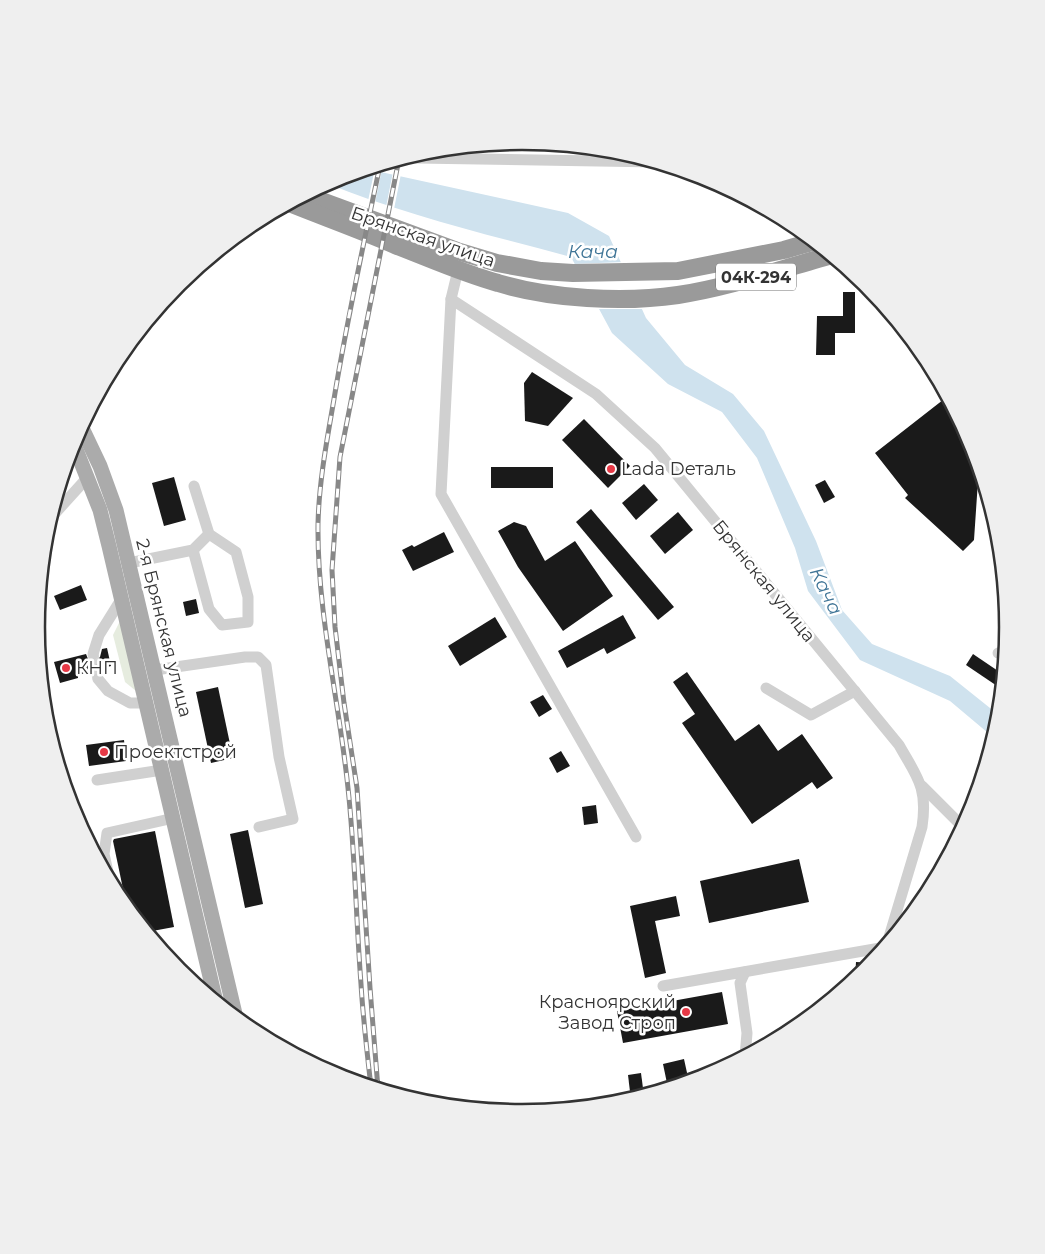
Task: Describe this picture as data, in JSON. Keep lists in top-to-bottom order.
{
  "streets": {
    "highway": ["Брянская улица", "04К-294"],
    "main road": ["2-я Брянская улица"]
  },
  "water": ["Кача"],
  "places": [
    "Lada Dеталь",
    "КНП",
    "Проектстрой",
    "Красноярский Завод Строп"
  ]
}
